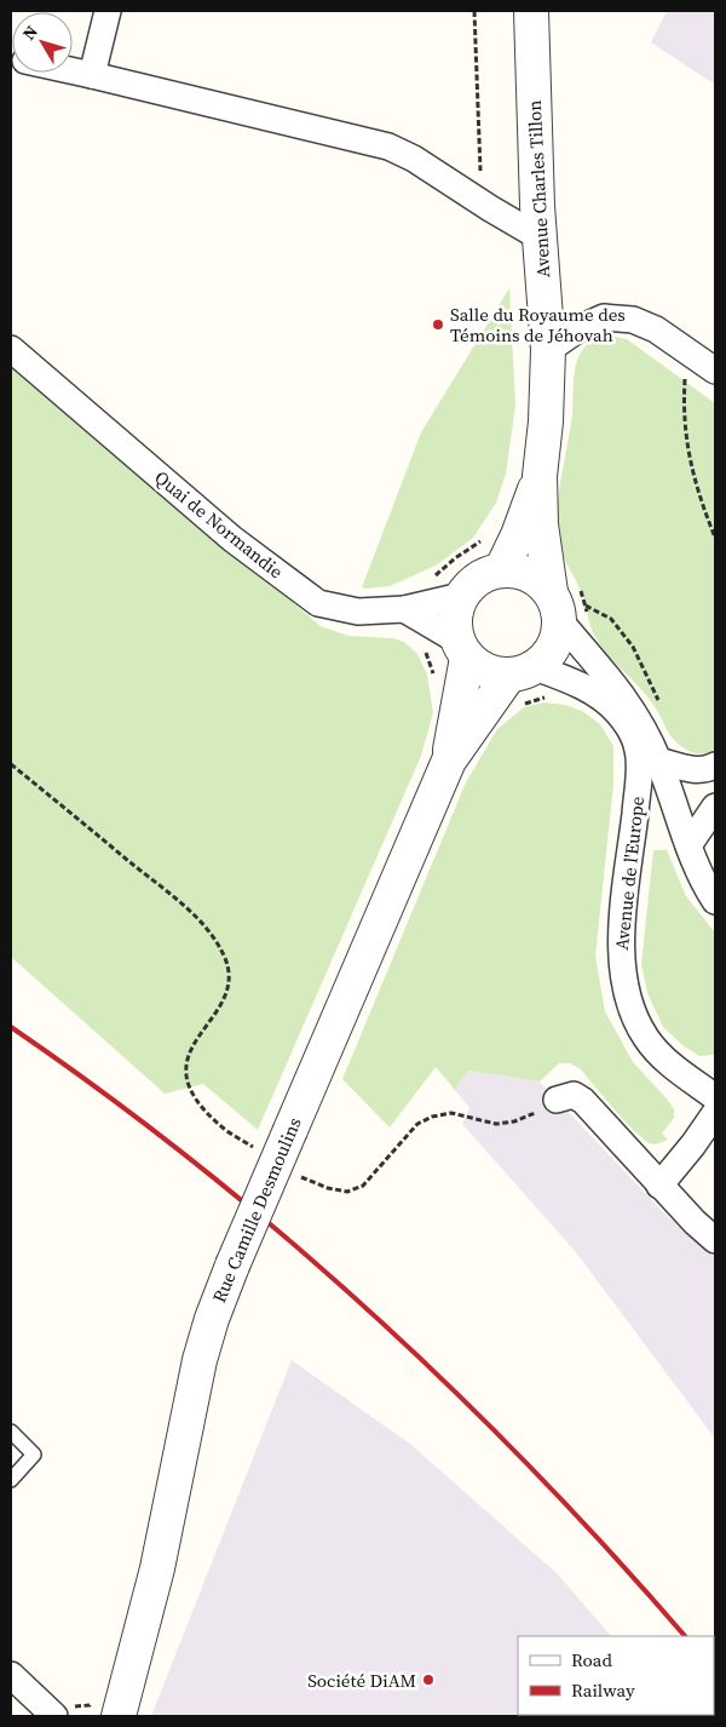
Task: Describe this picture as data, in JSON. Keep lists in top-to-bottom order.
{
  "streets": {
    "street": [
      "Avenue Charles Tillon",
      "Quai de Normandie",
      "Avenue de l'Europe",
      "Rue Camille Desmoulins"
    ]
  },
  "crossings": [
    ["Avenue Charles Tillon", "Quai de Normandie"],
    ["Avenue Charles Tillon", "Avenue de l'Europe"],
    ["Avenue Charles Tillon", "Rue Camille Desmoulins"],
    ["Quai de Normandie", "Avenue de l'Europe"],
    ["Quai de Normandie", "Rue Camille Desmoulins"],
    ["Avenue de l'Europe", "Rue Camille Desmoulins"]
  ],
  "places": ["Salle du Royaume des Témoins de Jéhovah", "Société DiAM"],
  "legend": ["Road", "Railway"],
  "north": "top left"
}
